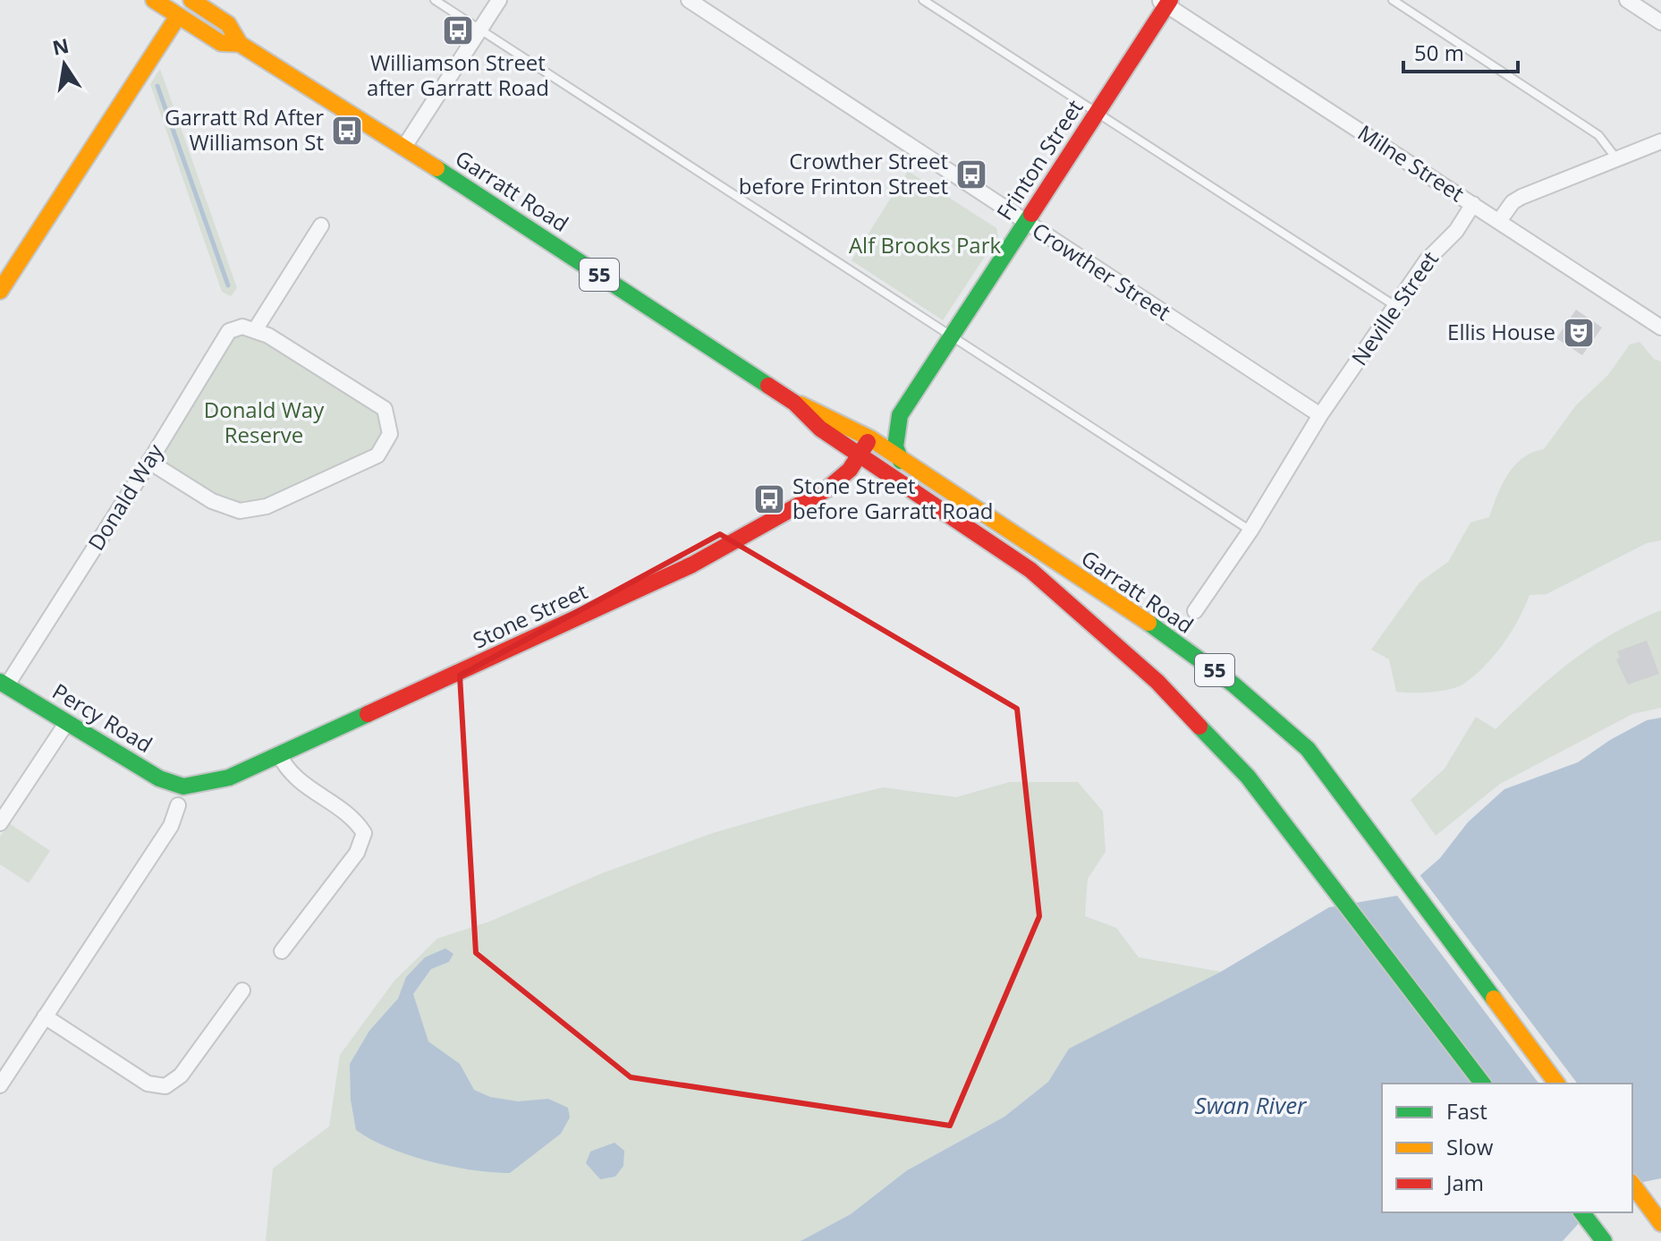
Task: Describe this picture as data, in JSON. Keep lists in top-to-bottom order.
{
  "streets": {
    "main road": [
      "Frinton Street",
      "Garratt Road",
      "55",
      "Stone Street",
      "Percy Road"
    ],
    "street": [
      "Milne Street",
      "Crowther Street",
      "Neville Street",
      "Donald Way"
    ]
  },
  "crossings": [
    ["Frinton Street", "Milne Street"],
    ["Frinton Street", "Garratt Road"],
    ["Frinton Street", "Crowther Street"],
    ["Milne Street", "Neville Street"],
    ["Garratt Road", "Stone Street"],
    ["Crowther Street", "Neville Street"],
    ["Donald Way", "Percy Road"],
    ["Stone Street", "Percy Road"]
  ],
  "water": ["Swan River"],
  "parks": ["Alf Brooks Park", "Donald Way Reserve"],
  "places": {
    "bus stop": [
      "Williamson Street after Garratt Road",
      "Garratt Rd After Williamson St",
      "Crowther Street before Frinton Street",
      "Stone Street before Garratt Road"
    ],
    "theatre": ["Ellis House"]
  },
  "legend": ["Fast", "Slow", "Jam"],
  "scale_bar": "50 m",
  "north": "top"
}
